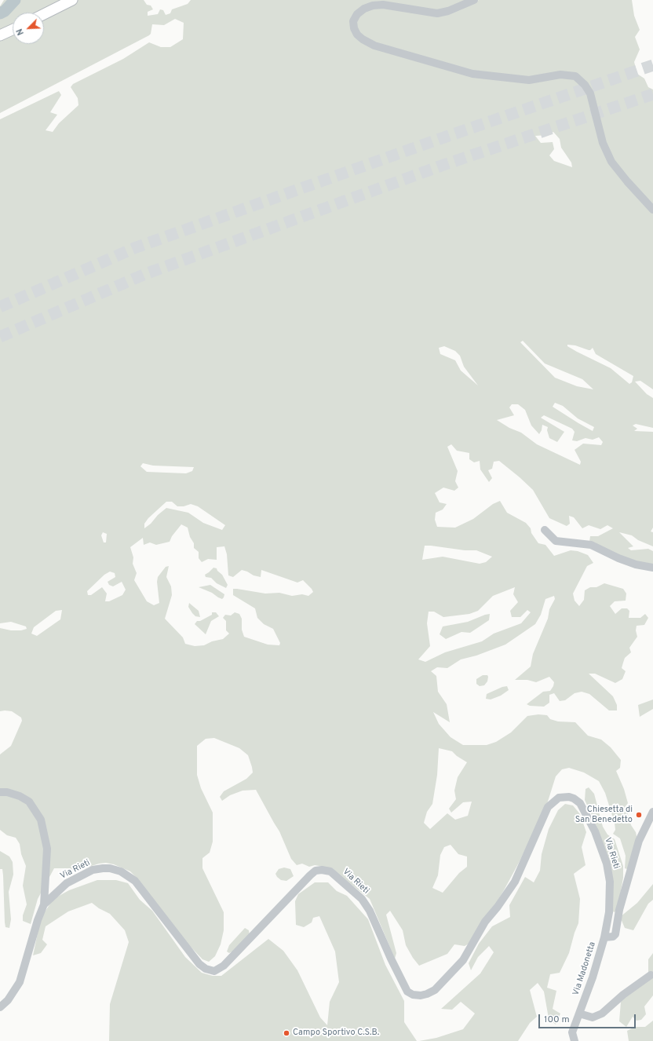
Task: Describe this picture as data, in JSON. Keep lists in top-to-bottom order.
{
  "streets": {
    "street": ["Via Rieti", "Via Madonetta"]
  },
  "crossings": [
    ["Via Rieti", "Via Madonetta"]
  ],
  "places": ["Chiesetta di San Benedetto", "Campo Sportivo C.S.B."],
  "scale_bar": "100 m",
  "north": "bottom left"
}
